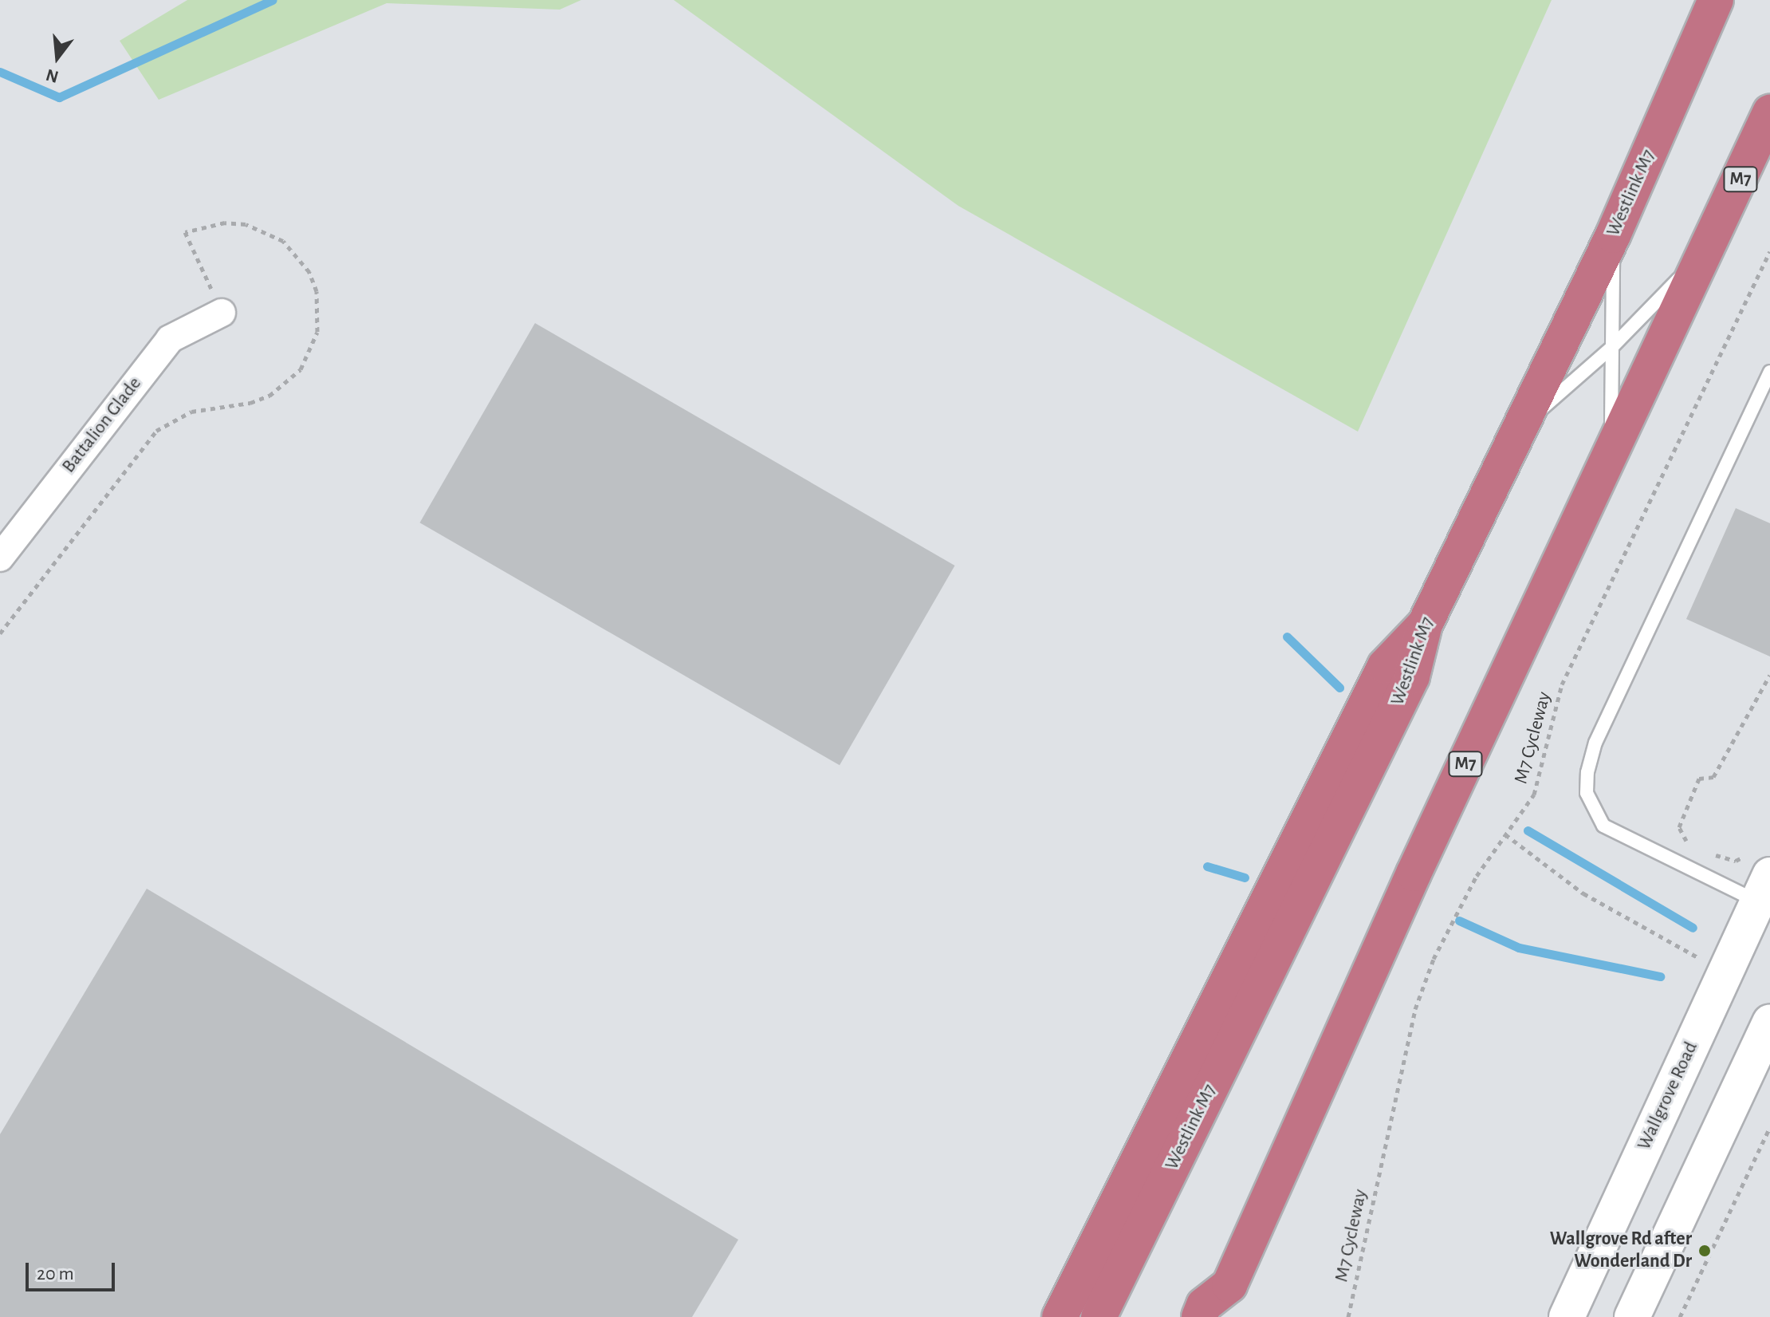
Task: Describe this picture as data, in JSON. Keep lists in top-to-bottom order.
{
  "streets": {
    "highway": ["M7", "Westlink M7"],
    "main road": ["Wallgrove Road"],
    "street": ["Battalion Glade"],
    "path": ["M7 Cycleway"]
  },
  "places": ["Wallgrove Rd after Wonderland Dr"],
  "scale_bar": "20 m",
  "north": "bottom"
}
